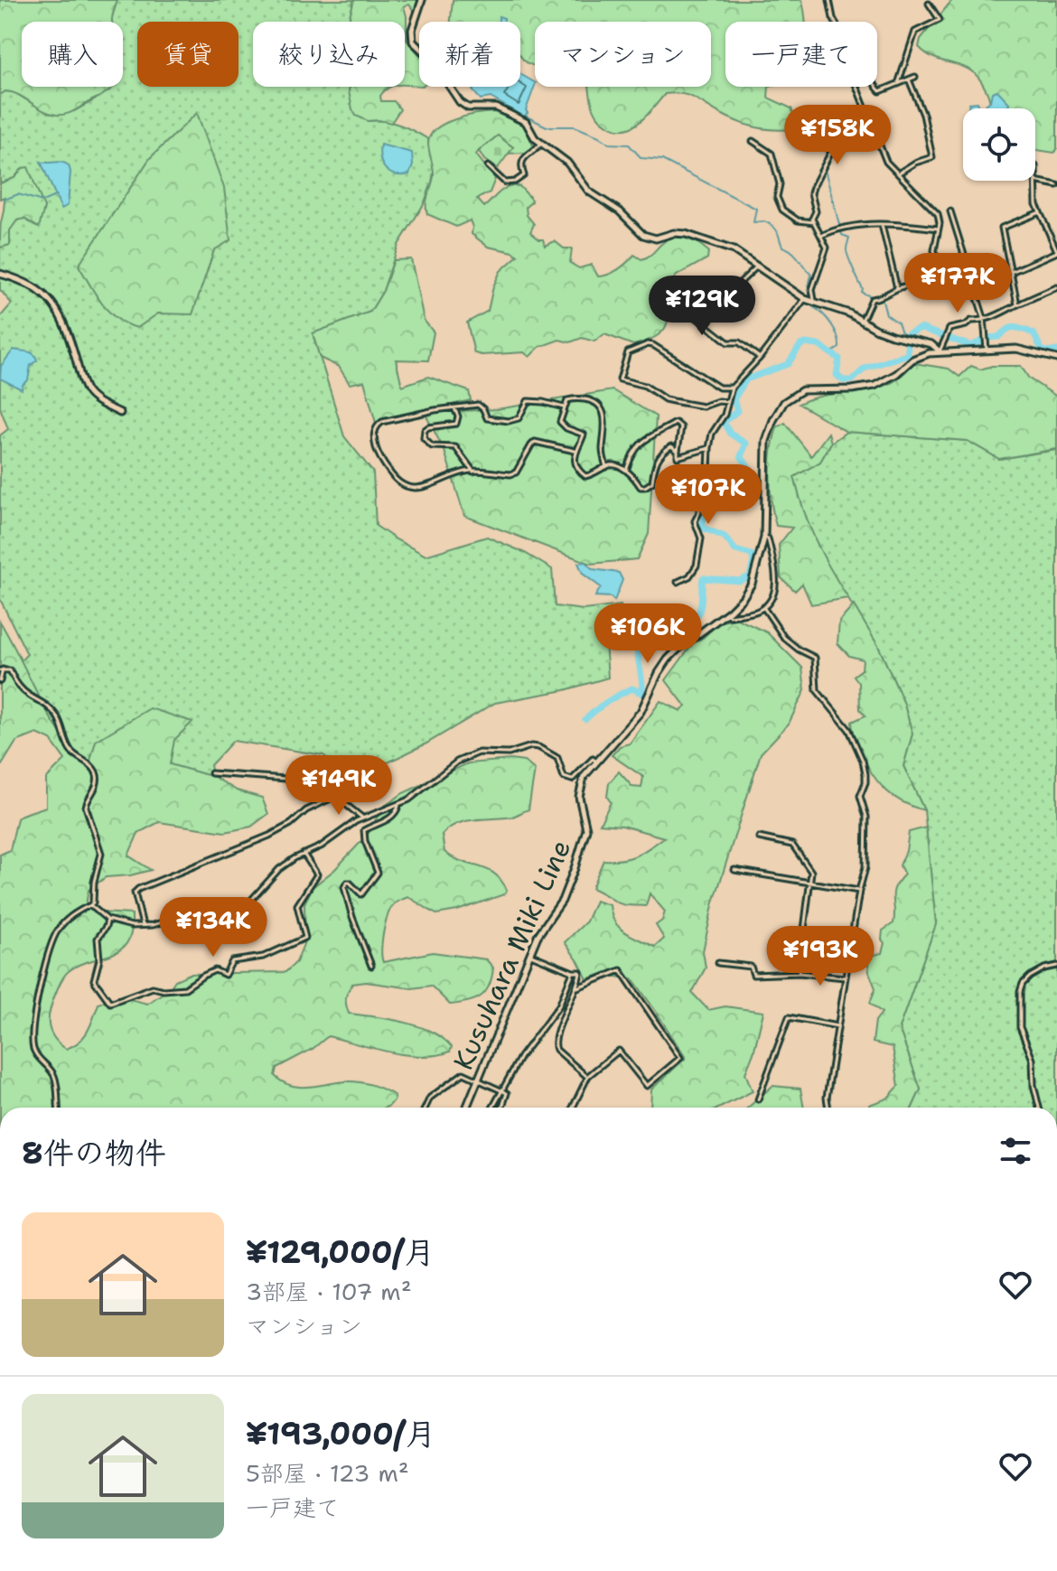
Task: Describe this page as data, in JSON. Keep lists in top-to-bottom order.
{
  "streets": {
    "main road": ["Kusuhara Miki Line"]
  },
  "page": {
    "chip": [
      "購入",
      "賃貸",
      "絞り込み",
      "新着",
      "マンション",
      "一戸建て"
    ],
    "price": [
      "¥158K",
      "¥177K",
      "¥129K",
      "¥107K",
      "¥106K",
      "¥149K",
      "¥134K",
      "¥193K"
    ],
    "heading": "8件の物件",
    "list": [
      {
        "name": "¥129,000/月",
        "note": "3部屋 · 107 m² · マンション"
      },
      {
        "name": "¥193,000/月",
        "note": "5部屋 · 123 m² · 一戸建て"
      }
    ]
  }
}
